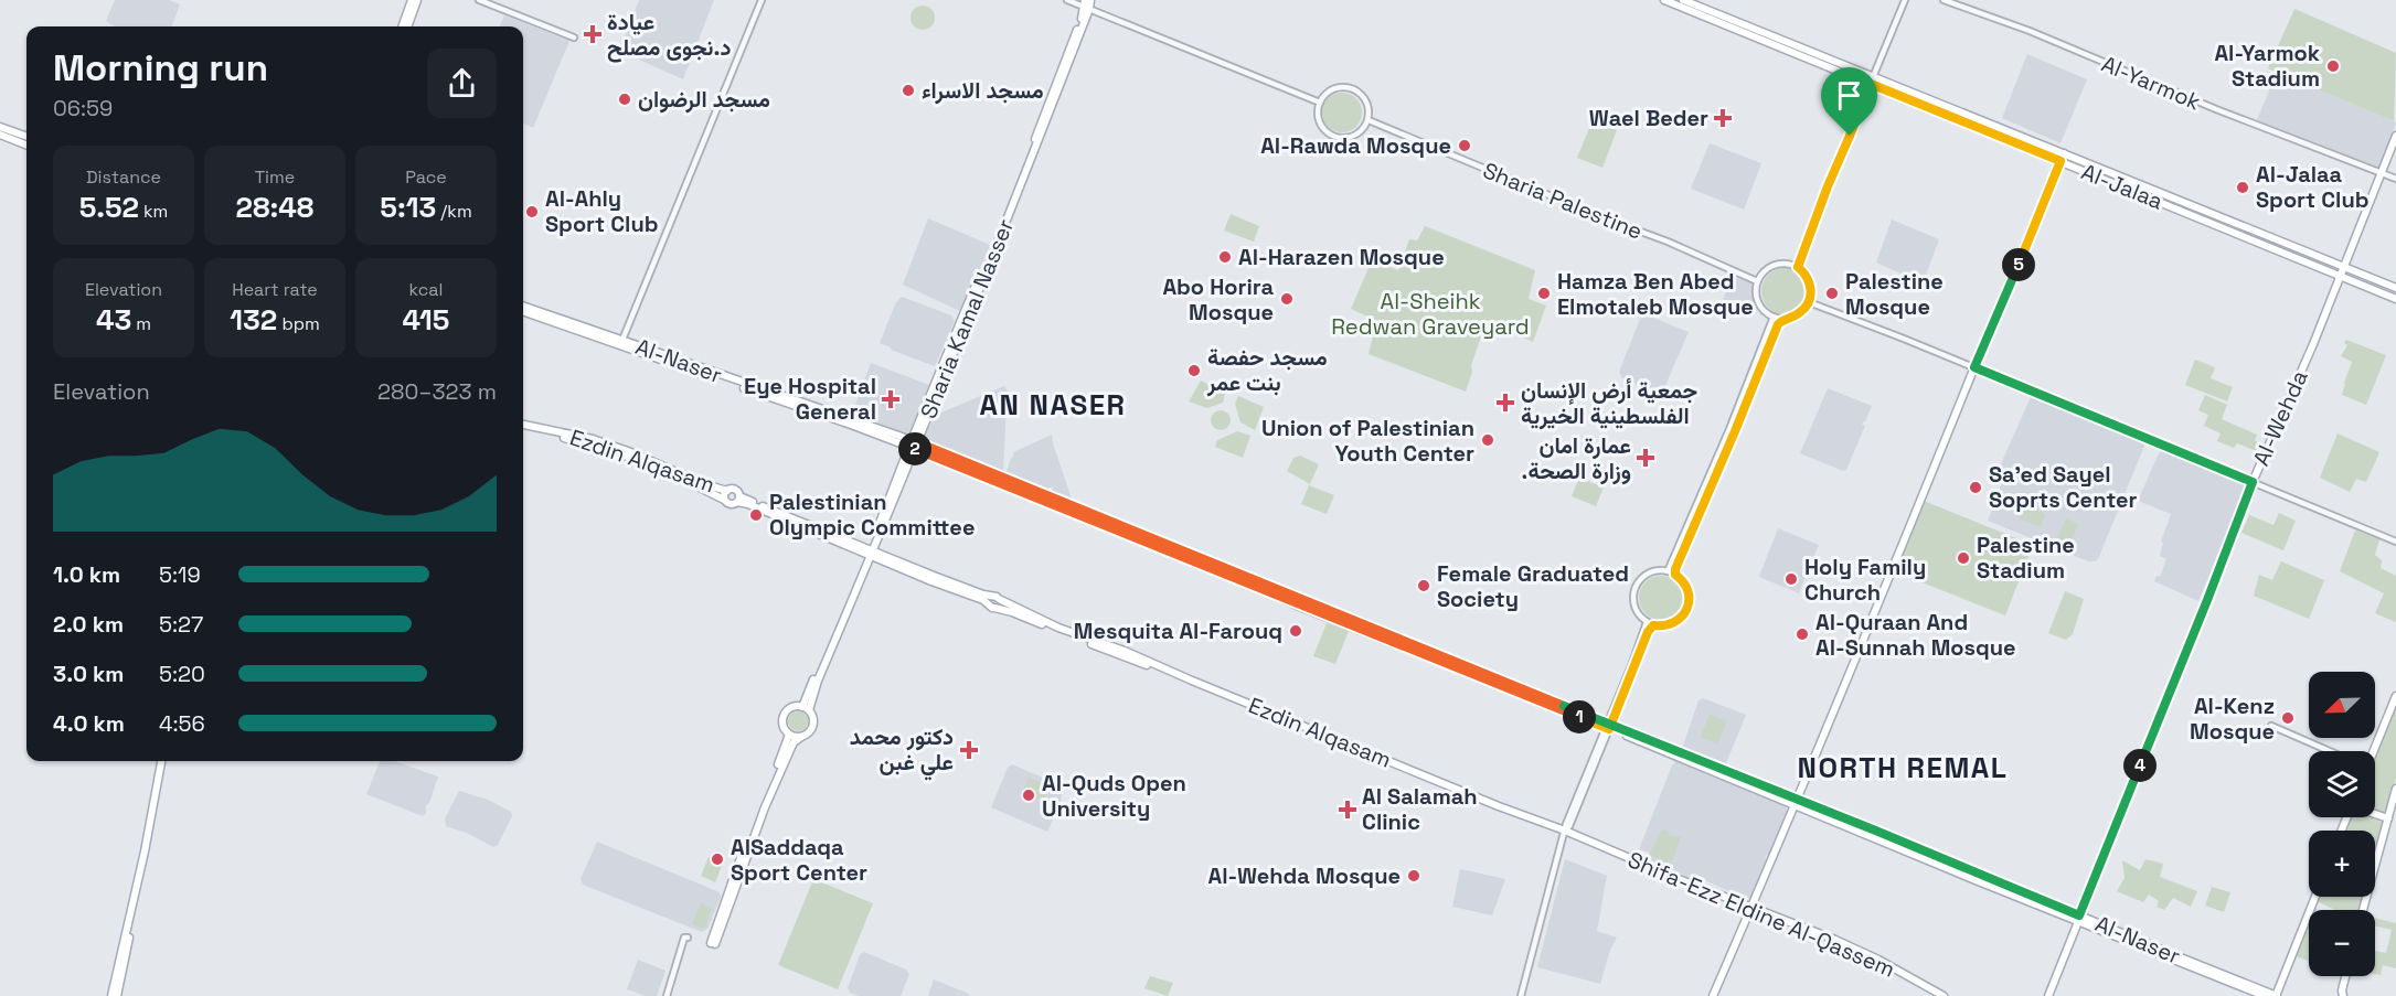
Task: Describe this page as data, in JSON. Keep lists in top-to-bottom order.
{
  "streets": {
    "main road": [
      "Al-Jalaa",
      "Sharia Kamal Nasser",
      "Al-Naser",
      "Al-Wehda",
      "Ezdin Alqasam",
      "Shifa-Ezz Eldine Al-Qassem"
    ],
    "street": ["Al-Yarmok", "Sharia Palestine"]
  },
  "crossings": [
    ["Al-Yarmok", "Al-Wehda"],
    ["Al-Jalaa", "Al-Wehda"],
    ["Sharia Kamal Nasser", "Al-Naser"],
    ["Sharia Kamal Nasser", "Ezdin Alqasam"],
    ["Al-Naser", "Al-Wehda"],
    ["Ezdin Alqasam", "Shifa-Ezz Eldine Al-Qassem"]
  ],
  "districts": ["AN NASER", "NORTH REMAL"],
  "parks": ["Al-Sheihk Redwan Graveyard"],
  "places": {
    "health": [
      "عيادة د.نجوى مصلح",
      "Wael Beder",
      "Eye Hospital General",
      "جمعية أرض الإنسان الفلسطينية الخيرية",
      "عمارة امان .وزارة الصحة",
      "دكتور محمد علي غبن",
      "Al Salamah Clinic"
    ],
    "other": [
      "Al-Yarmok Stadium",
      "مسجد الاسراء",
      "مسجد الرضوان",
      "Al-Rawda Mosque",
      "Al-Jalaa Sport Club",
      "Al-Ahly Sport Club",
      "Al-Harazen Mosque",
      "Hamza Ben Abed Elmotaleb Mosque",
      "Palestine Mosque",
      "Abo Horira Mosque",
      "مسجد حفصة بنت عمر",
      "Union of Palestinian Youth Center",
      "Sa'ed Sayel Soprts Center",
      "Palestinian Olympic Committee",
      "Palestine Stadium",
      "Holy Family Church",
      "Female Graduated Society",
      "Mesquita Al-Farouq",
      "Al-Quraan And Al-Sunnah Mosque",
      "Al-Kenz Mosque",
      "Al-Quds Open University",
      "AlSaddaqa Sport Center",
      "Al-Wehda Mosque"
    ]
  },
  "north": "bottom left",
  "page": {
    "heading": ["Morning run", "06:59"],
    "stats": [
      ["Distance", "5.52 km"],
      ["Time", "28:48"],
      ["Pace", "5:13 /km"],
      ["Elevation", "43 m"],
      ["Heart rate", "132 bpm"],
      ["kcal", "415"]
    ],
    "pins": [
      "5",
      "2",
      "1",
      "4"
    ],
    "chart": ["Elevation", "280–323 m"],
    "list": [
      {
        "name": "1.0 km",
        "note": "5:19"
      },
      {
        "name": "2.0 km",
        "note": "5:27"
      },
      {
        "name": "3.0 km",
        "note": "5:20"
      },
      {
        "name": "4.0 km",
        "note": "4:56"
      }
    ],
    "map_buttons": ["+", "−"]
  }
}
